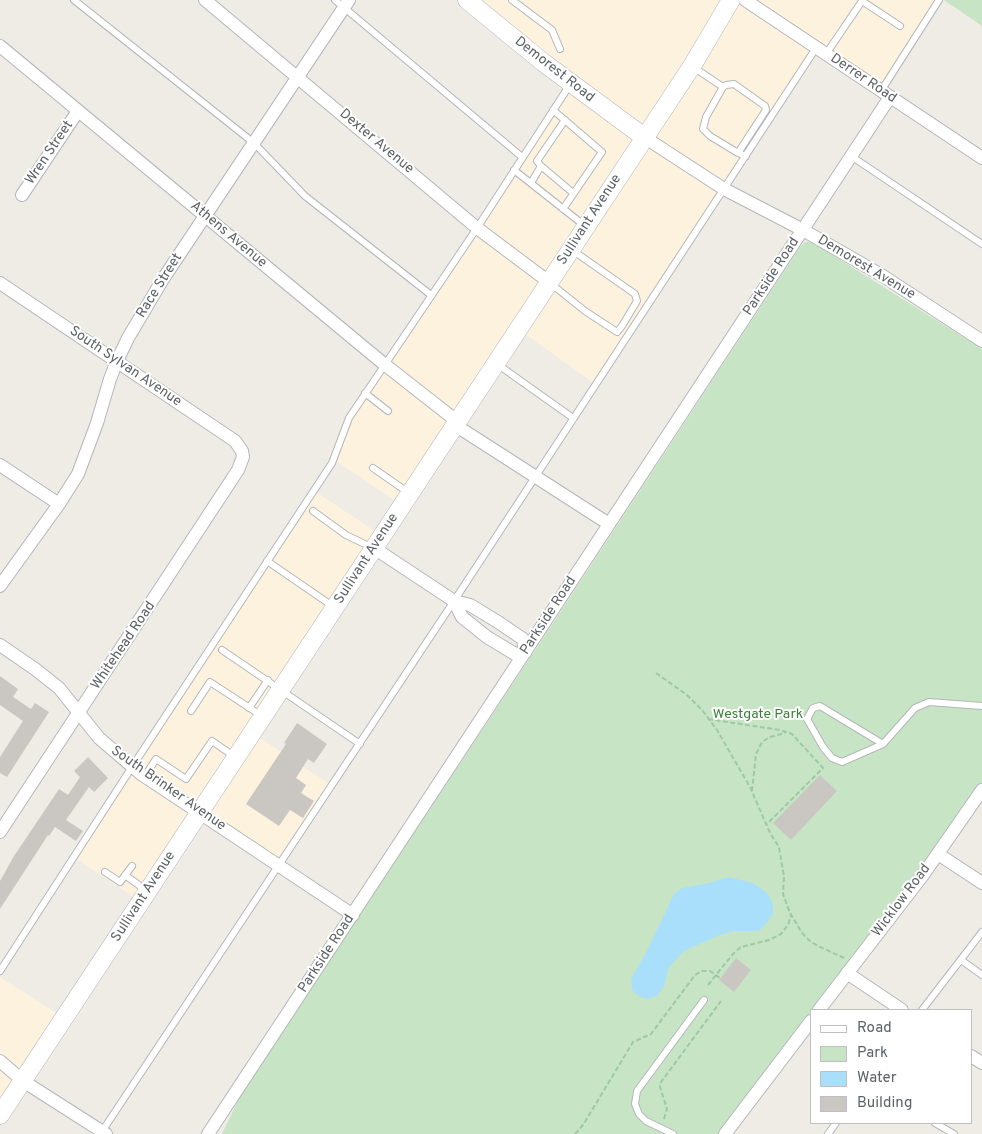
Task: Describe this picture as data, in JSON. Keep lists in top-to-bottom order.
{
  "streets": {
    "main road": ["Demorest Road", "Sullivant Avenue"],
    "street": [
      "Derrer Road",
      "Dexter Avenue",
      "Wren Street",
      "Athens Avenue",
      "Demorest Avenue",
      "Parkside Road",
      "Race Street",
      "South Sylvan Avenue",
      "Whitehead Road",
      "South Brinker Avenue",
      "Wicklow Road"
    ]
  },
  "crossings": [
    ["Demorest Road", "Sullivant Avenue"],
    ["Demorest Road", "Demorest Avenue"],
    ["Derrer Road", "Parkside Road"],
    ["Dexter Avenue", "Sullivant Avenue"],
    ["Dexter Avenue", "Race Street"],
    ["Wren Street", "Athens Avenue"],
    ["Sullivant Avenue", "Athens Avenue"],
    ["Sullivant Avenue", "Demorest Avenue"],
    ["Sullivant Avenue", "South Brinker Avenue"],
    ["Athens Avenue", "Parkside Road"],
    ["Athens Avenue", "Race Street"],
    ["Demorest Avenue", "Parkside Road"],
    ["Parkside Road", "South Brinker Avenue"],
    ["Race Street", "South Sylvan Avenue"],
    ["South Sylvan Avenue", "Whitehead Road"],
    ["Whitehead Road", "South Brinker Avenue"]
  ],
  "parks": ["Westgate Park"],
  "legend": [
    "Road",
    "Park",
    "Water",
    "Building"
  ]
}
